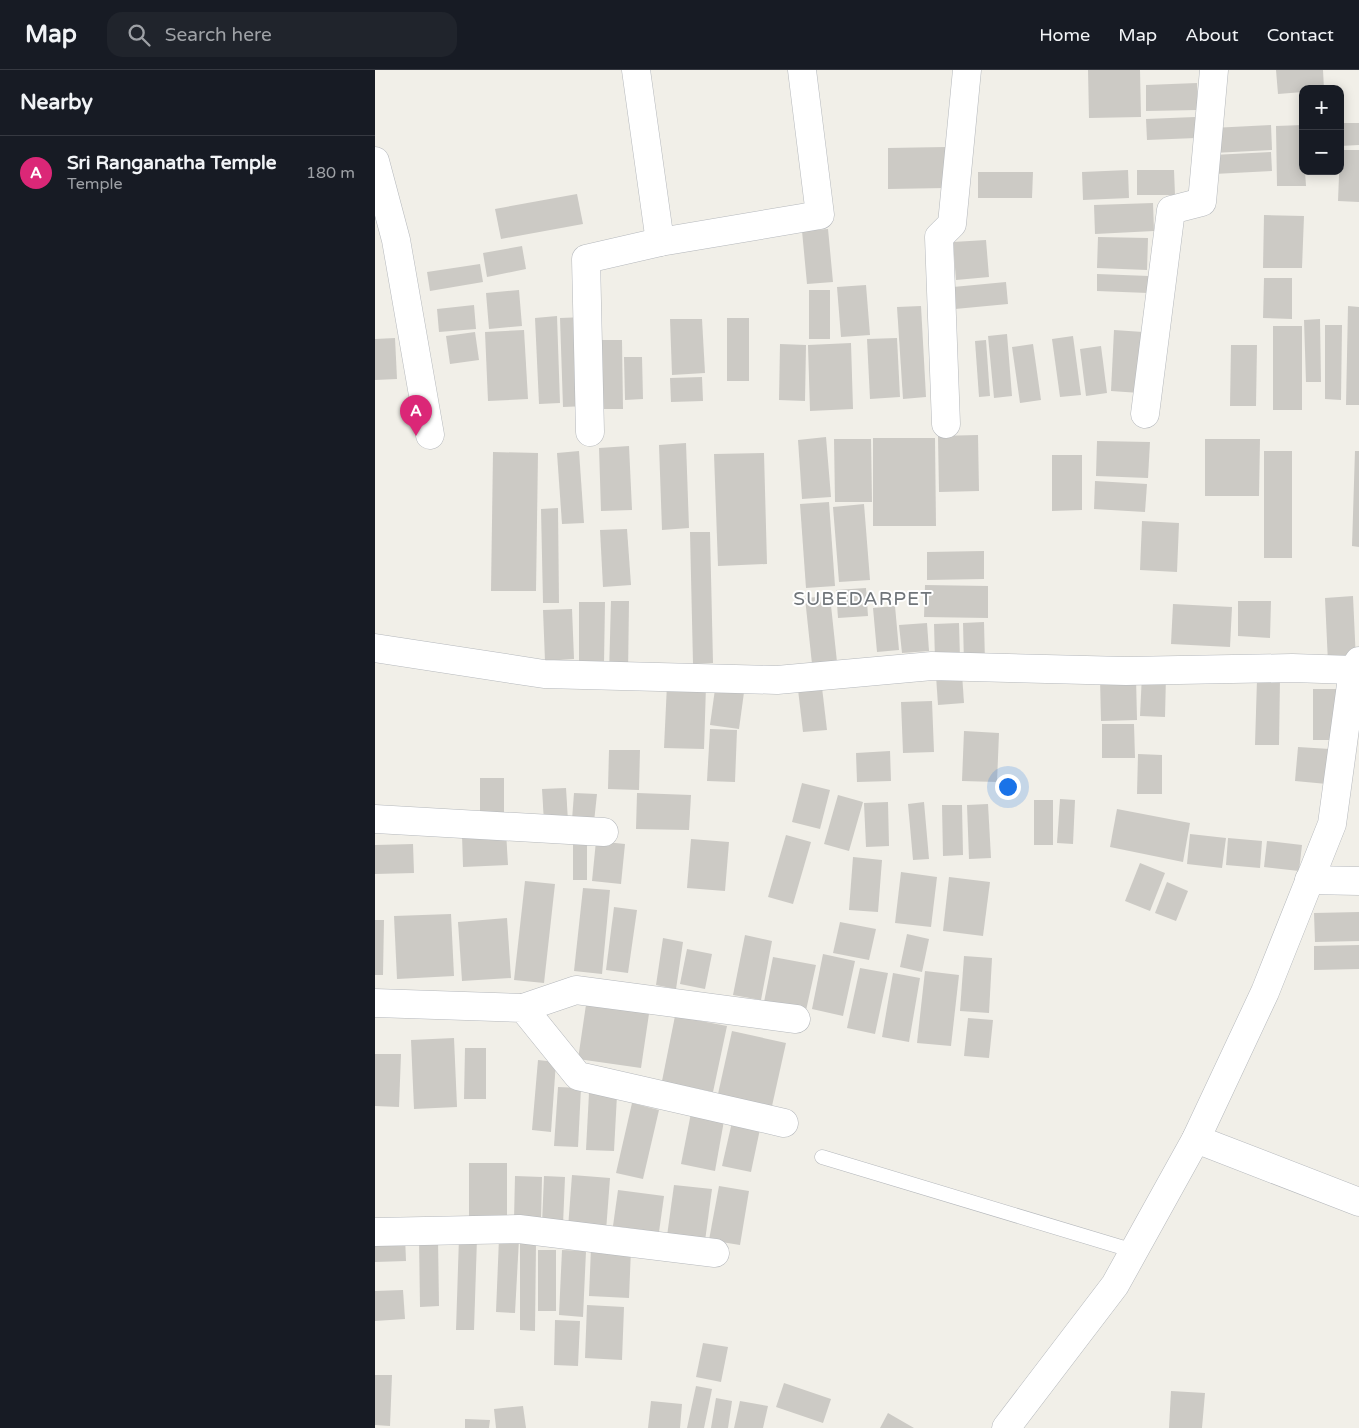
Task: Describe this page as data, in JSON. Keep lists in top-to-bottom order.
{
  "districts": ["SUBEDARPET"],
  "page": {
    "header": "Map",
    "search": "Search here",
    "nav": [
      "Home",
      "Map",
      "About",
      "Contact"
    ],
    "heading": "Nearby",
    "map_buttons": ["+", "−"],
    "list": [
      {
        "mark": "A",
        "name": "Sri Ranganatha Temple",
        "note": "Temple",
        "value": "180 m"
      }
    ],
    "pins": "A"
  }
}
